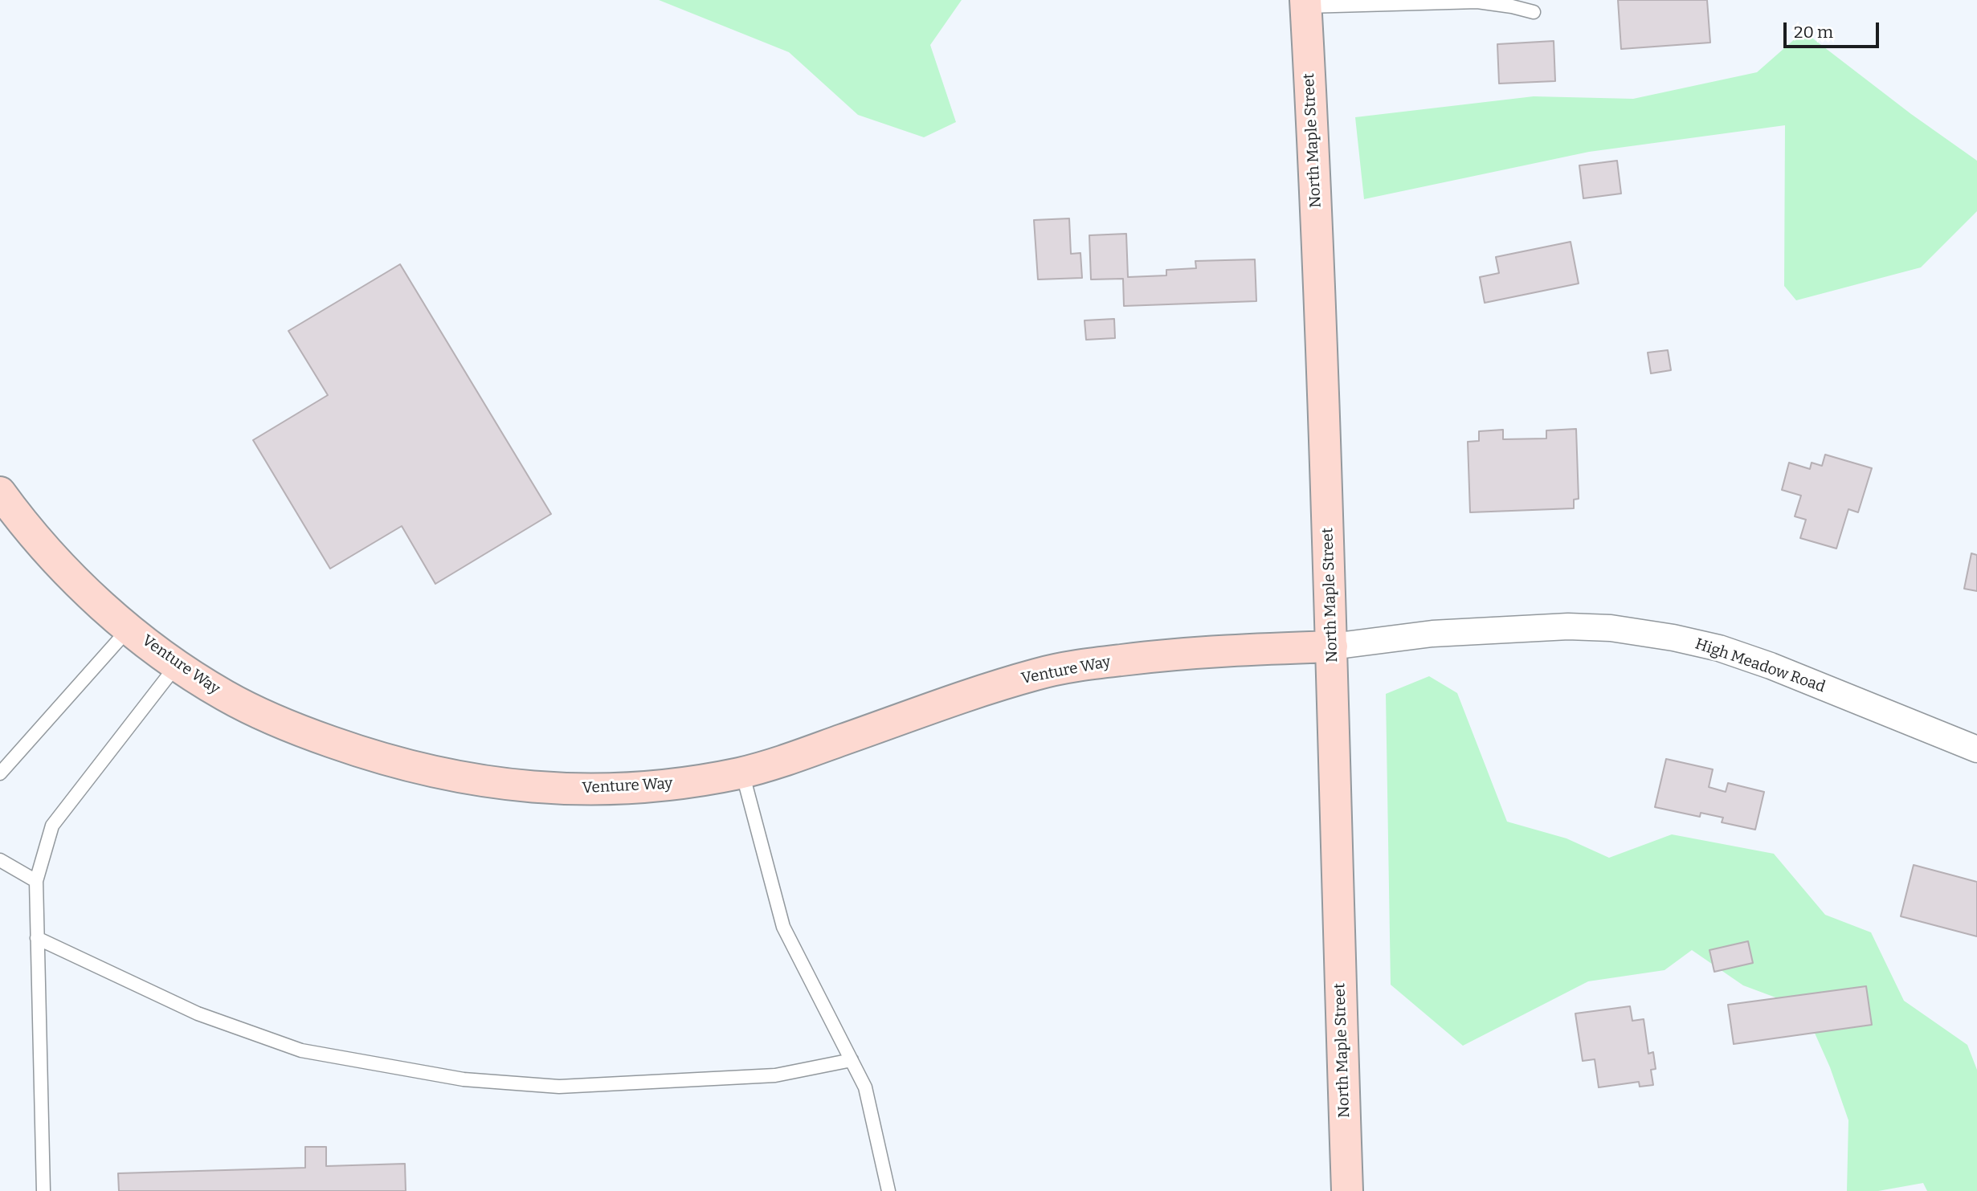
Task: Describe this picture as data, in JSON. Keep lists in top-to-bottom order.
{
  "streets": {
    "street": ["North Maple Street", "Venture Way", "High Meadow Road"]
  },
  "crossings": [
    ["North Maple Street", "Venture Way"],
    ["North Maple Street", "High Meadow Road"],
    ["Venture Way", "High Meadow Road"]
  ],
  "scale_bar": "20 m"
}
